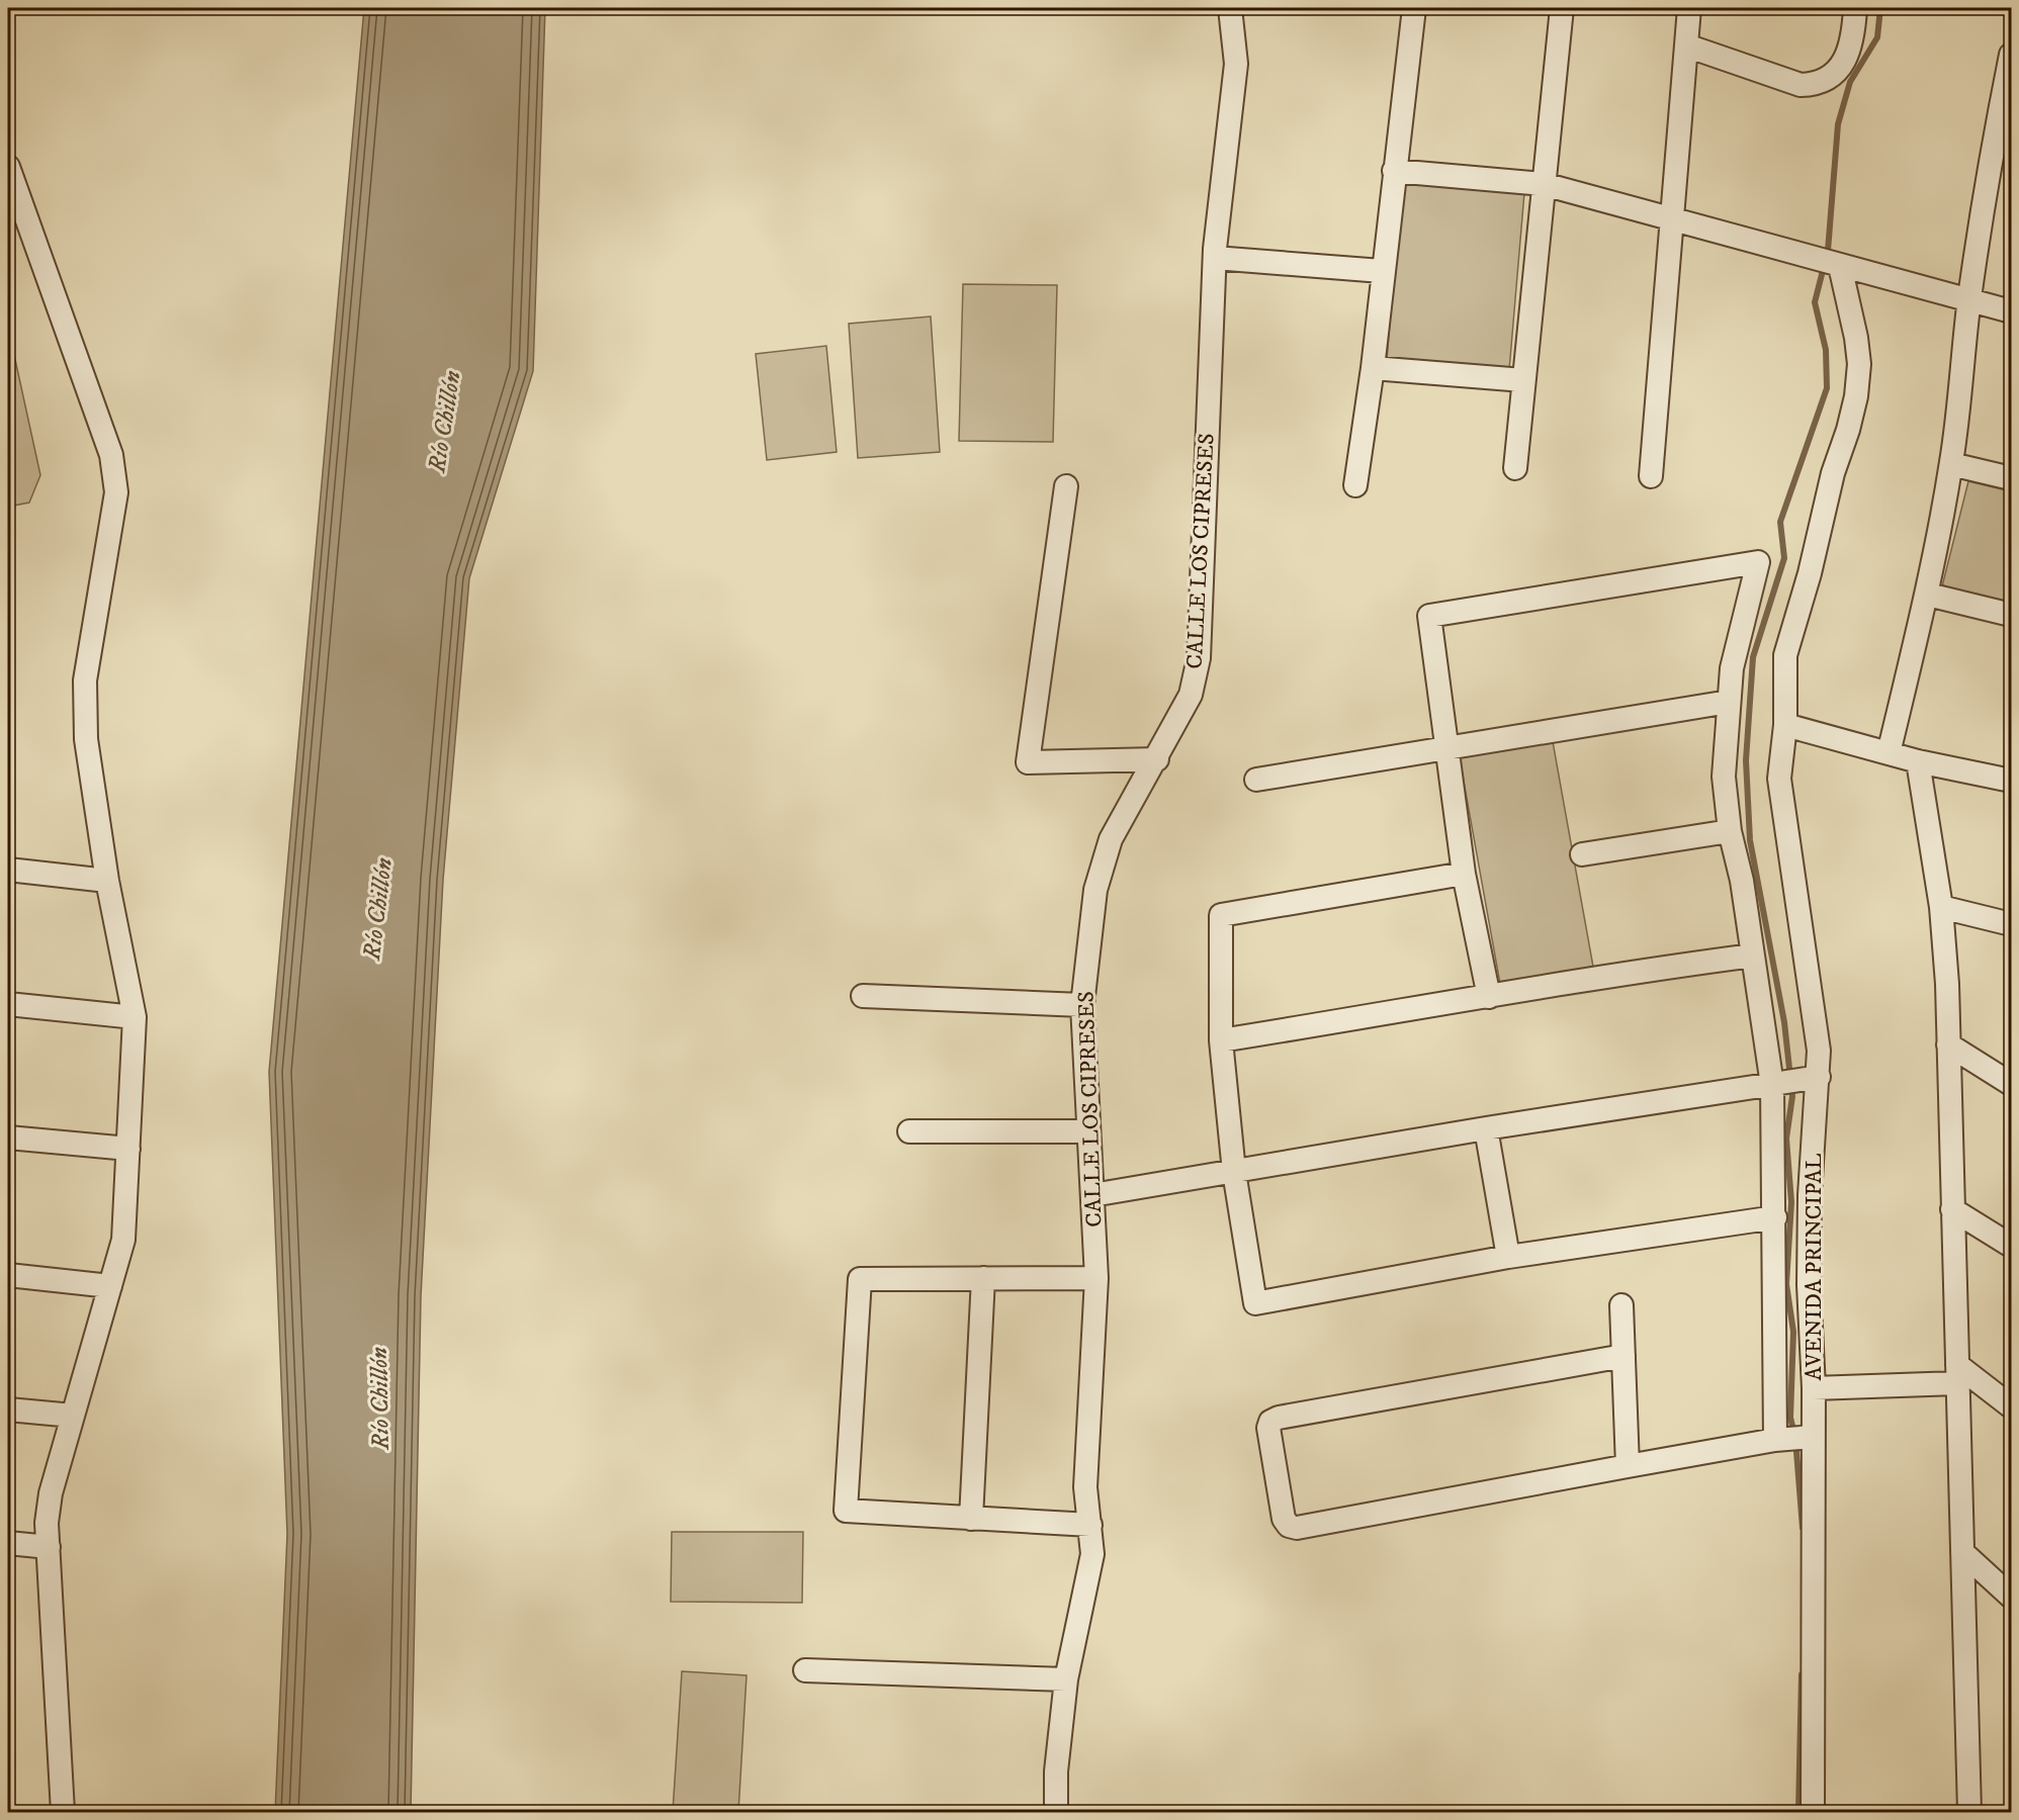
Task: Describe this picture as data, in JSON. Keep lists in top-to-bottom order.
{
  "streets": {
    "street": ["CALLE LOS CIPRESES", "AVENIDA PRINCIPAL"]
  },
  "water": ["Río Chillón"]
}
